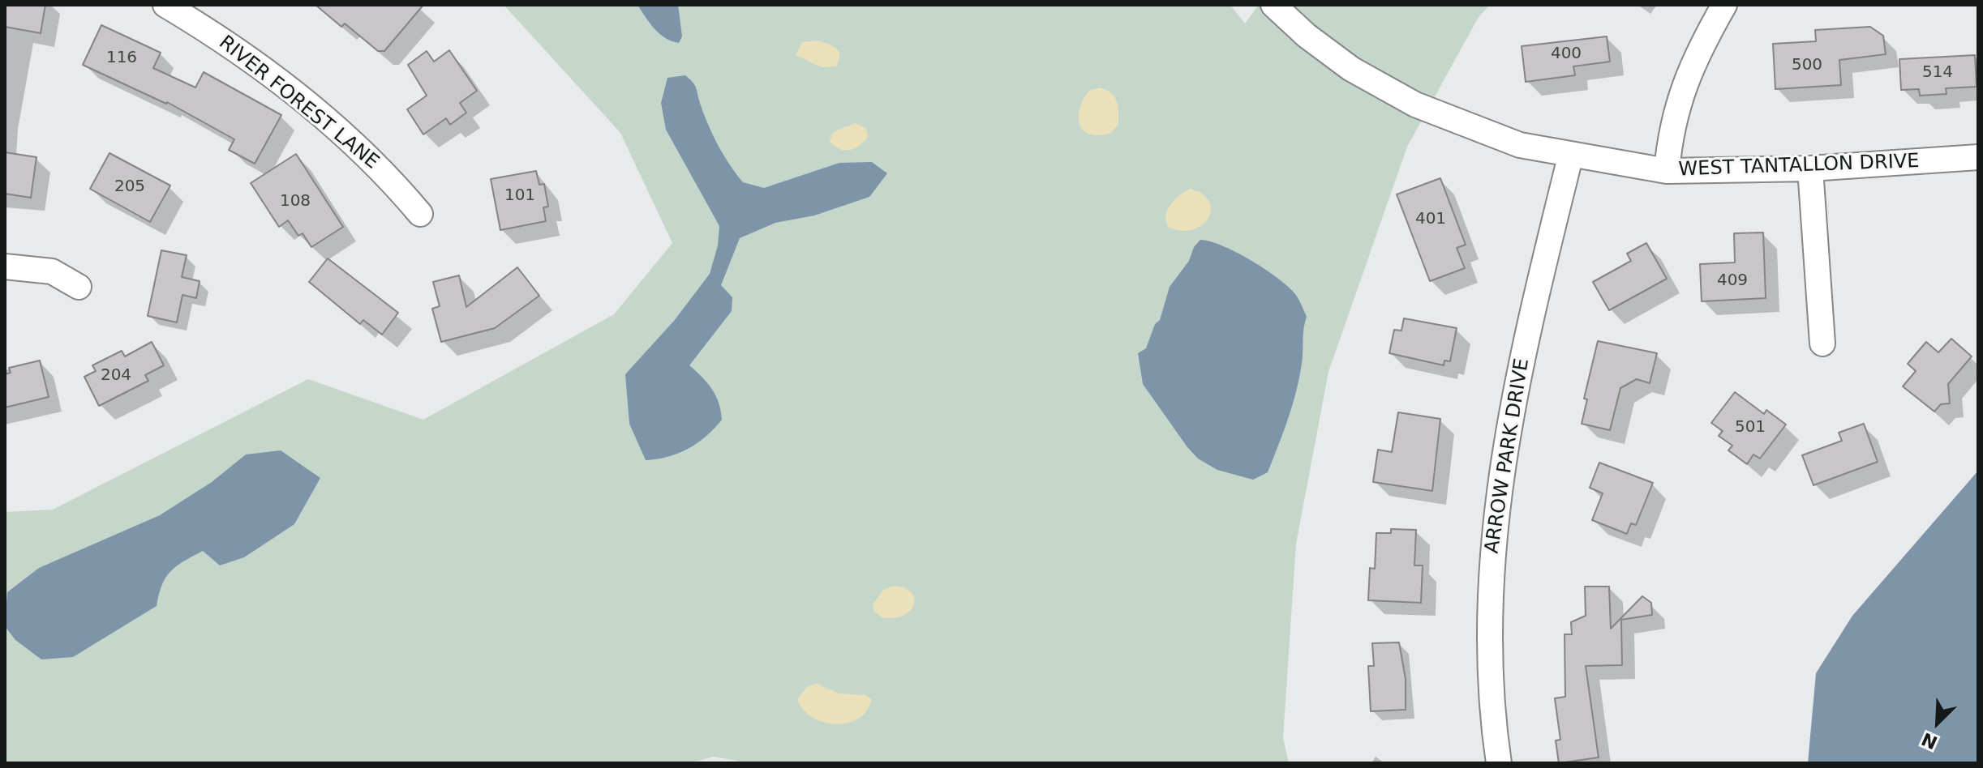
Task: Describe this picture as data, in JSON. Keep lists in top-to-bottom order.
{
  "streets": {
    "street": ["RIVER FOREST LANE", "WEST TANTALLON DRIVE", "ARROW PARK DRIVE"]
  },
  "crossings": [
    ["WEST TANTALLON DRIVE", "ARROW PARK DRIVE"]
  ],
  "house_numbers": [
    "400",
    "116",
    "500",
    "514",
    "205",
    "101",
    "108",
    "401",
    "409",
    "204",
    "501"
  ],
  "north": "bottom left"
}
